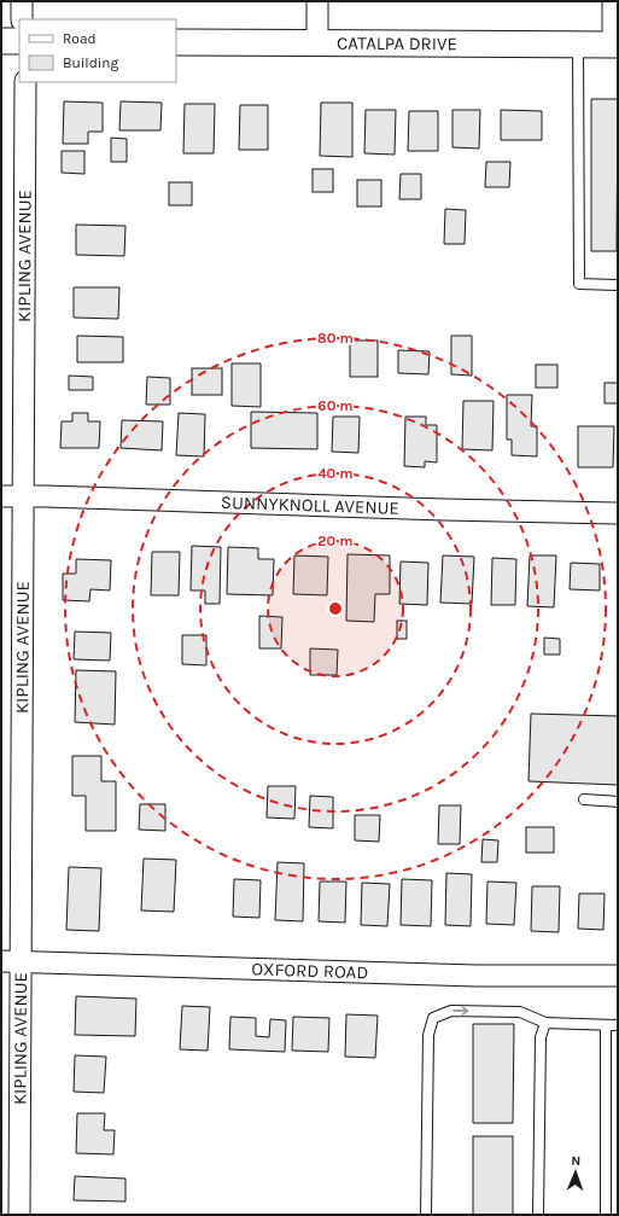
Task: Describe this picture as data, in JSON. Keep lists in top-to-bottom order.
{
  "streets": {
    "street": [
      "CATALPA DRIVE",
      "KIPLING AVENUE",
      "SUNNYKNOLL AVENUE",
      "OXFORD ROAD"
    ]
  },
  "crossings": [
    ["KIPLING AVENUE", "SUNNYKNOLL AVENUE"],
    ["KIPLING AVENUE", "OXFORD ROAD"]
  ],
  "legend": ["Road", "Building"],
  "north": "top",
  "rings": [
    "80 m",
    "60 m",
    "40 m",
    "20 m"
  ]
}
